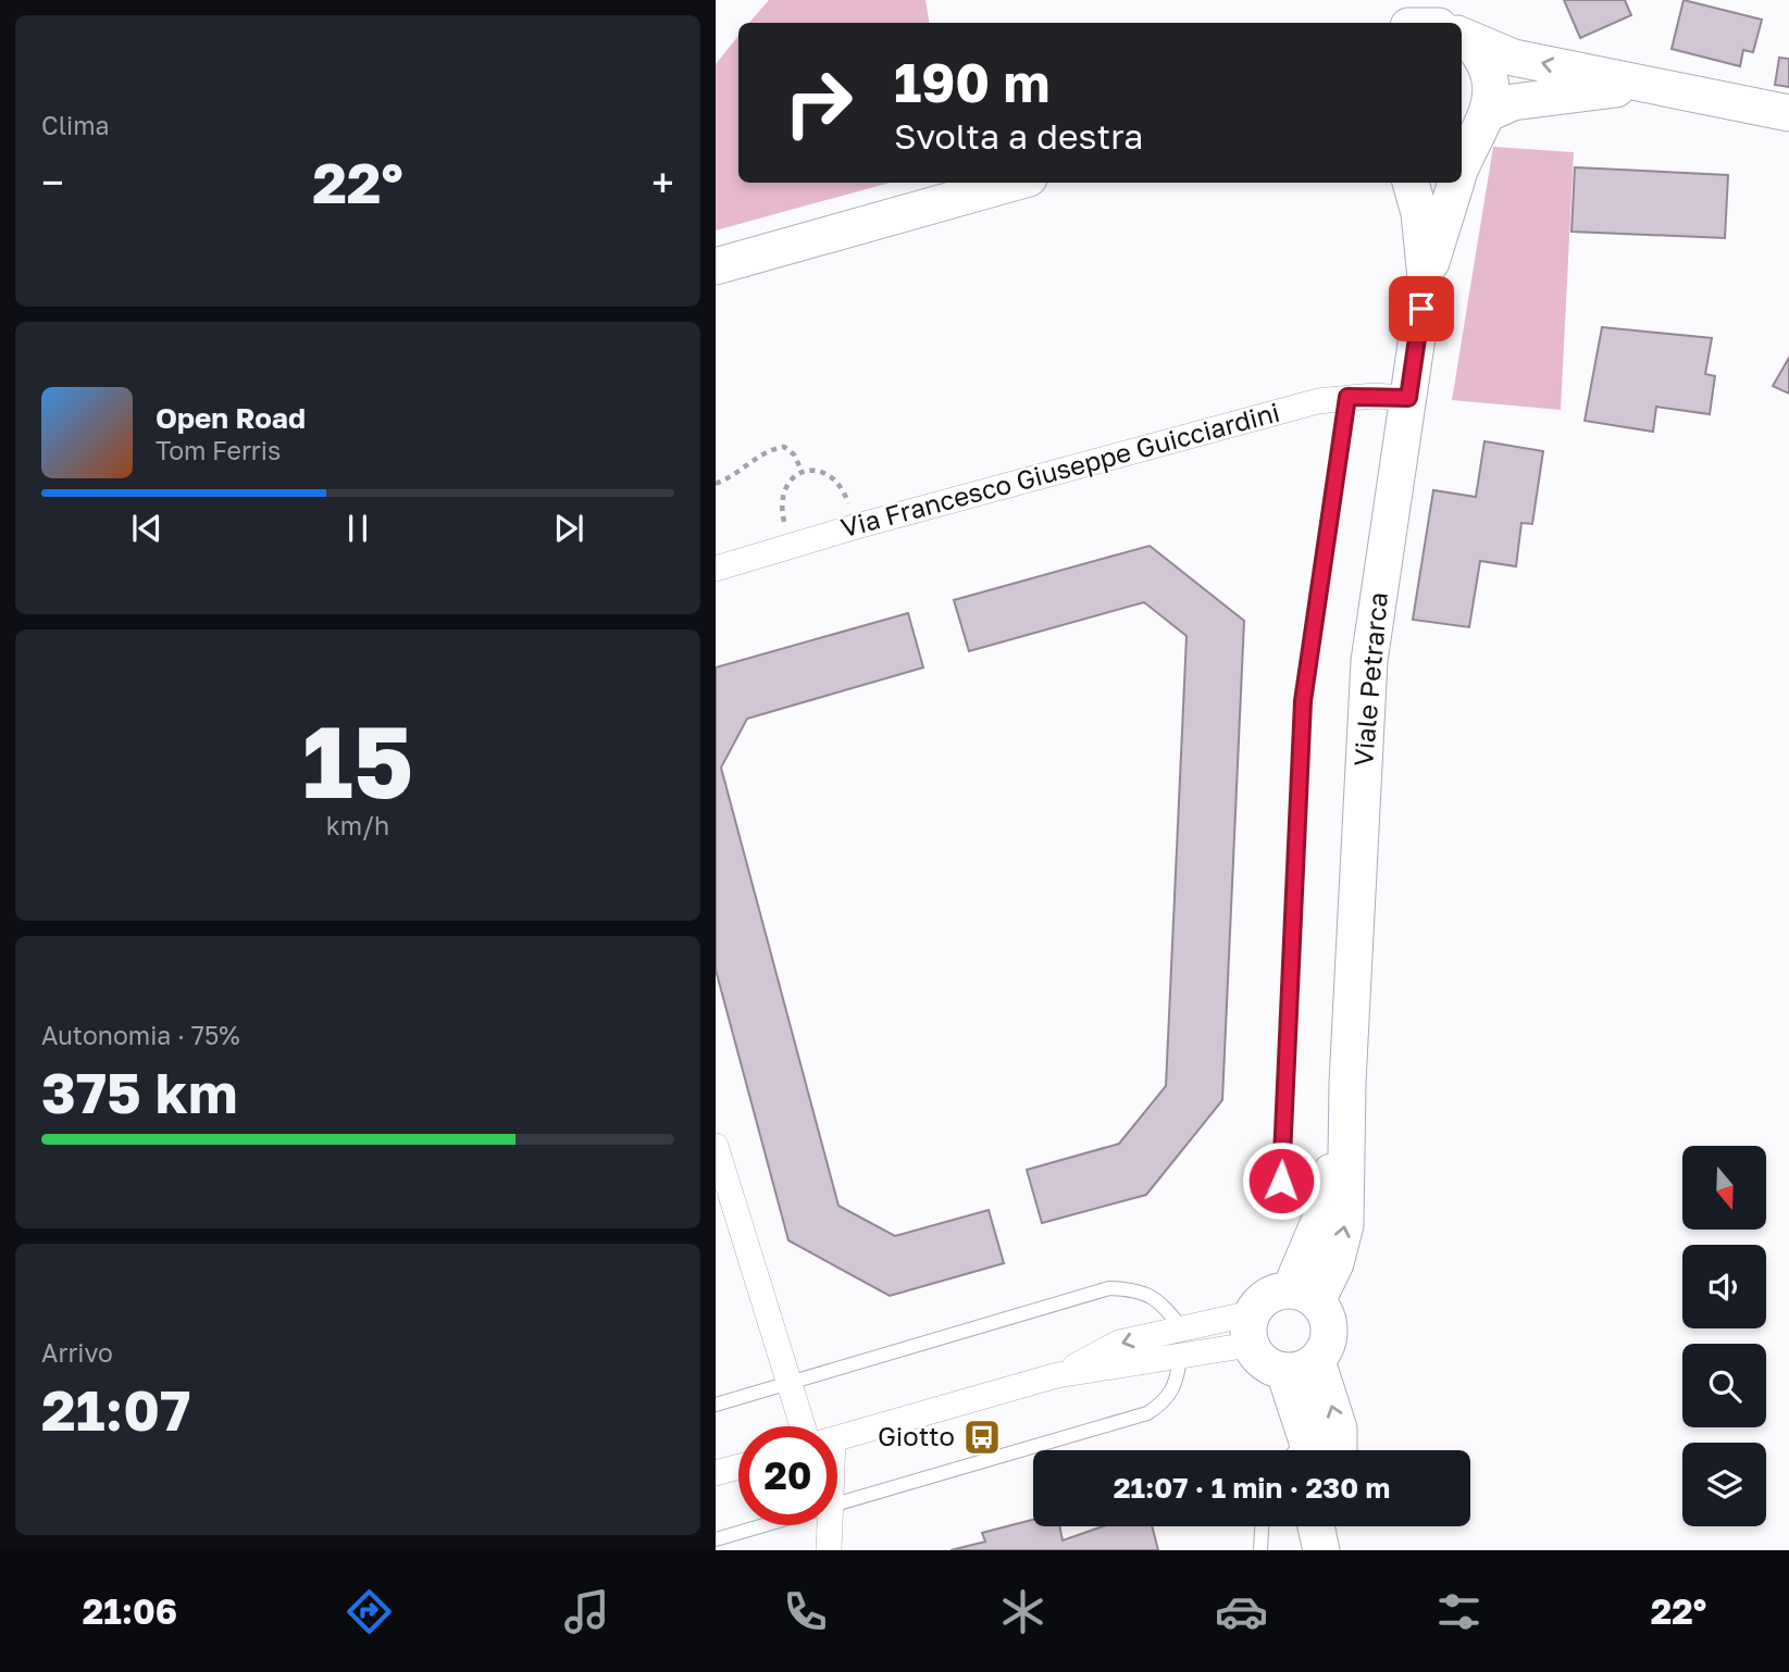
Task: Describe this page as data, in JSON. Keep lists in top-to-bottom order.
{
  "streets": {
    "street": ["Via Francesco Giuseppe Guicciardini", "Viale Petrarca"]
  },
  "crossings": [
    ["Via Francesco Giuseppe Guicciardini", "Viale Petrarca"]
  ],
  "places": {
    "bus stop": ["Giotto"]
  },
  "north": "bottom",
  "page": {
    "tile": [
      "Clima",
      ["15", "km/h"],
      ["Autonomia · 75%", "375 km"],
      ["Arrivo", "21:07"]
    ],
    "turn": ["190 m", "Svolta a destra"],
    "heat": ["−", "22°", "+"],
    "song": ["Open Road", "Tom Ferris"],
    "limit": "20",
    "trip": "21:07 · 1 min · 230 m",
    "tabs": ["21:06", "22°"]
  }
}
